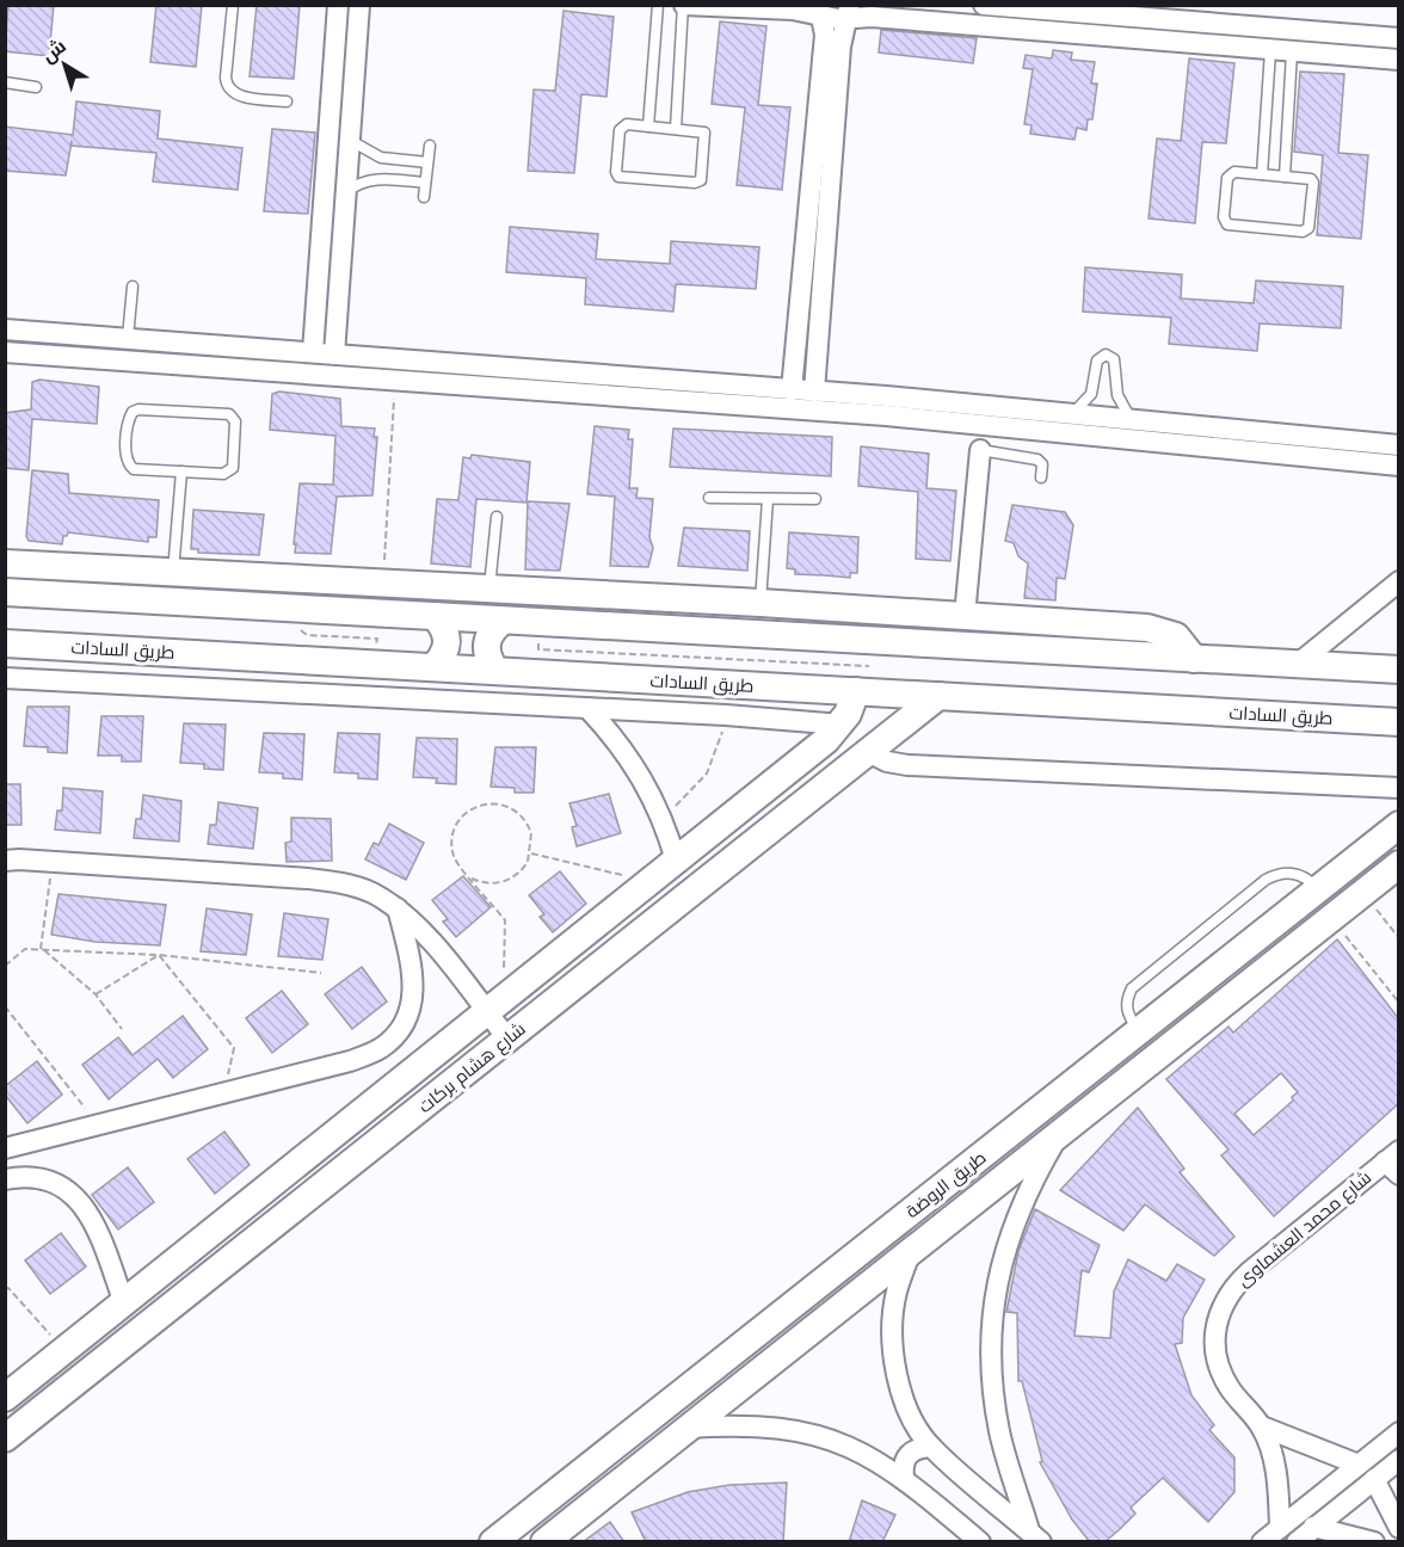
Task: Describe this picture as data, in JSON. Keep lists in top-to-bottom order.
{
  "streets": {
    "street": [
      "طريق السادات",
      "شارع هشام بركات",
      "طريق الروضة",
      "شارع محمد العشماوى"
    ]
  },
  "crossings": [
    ["طريق السادات", "شارع هشام بركات"]
  ],
  "north": "top left"
}
